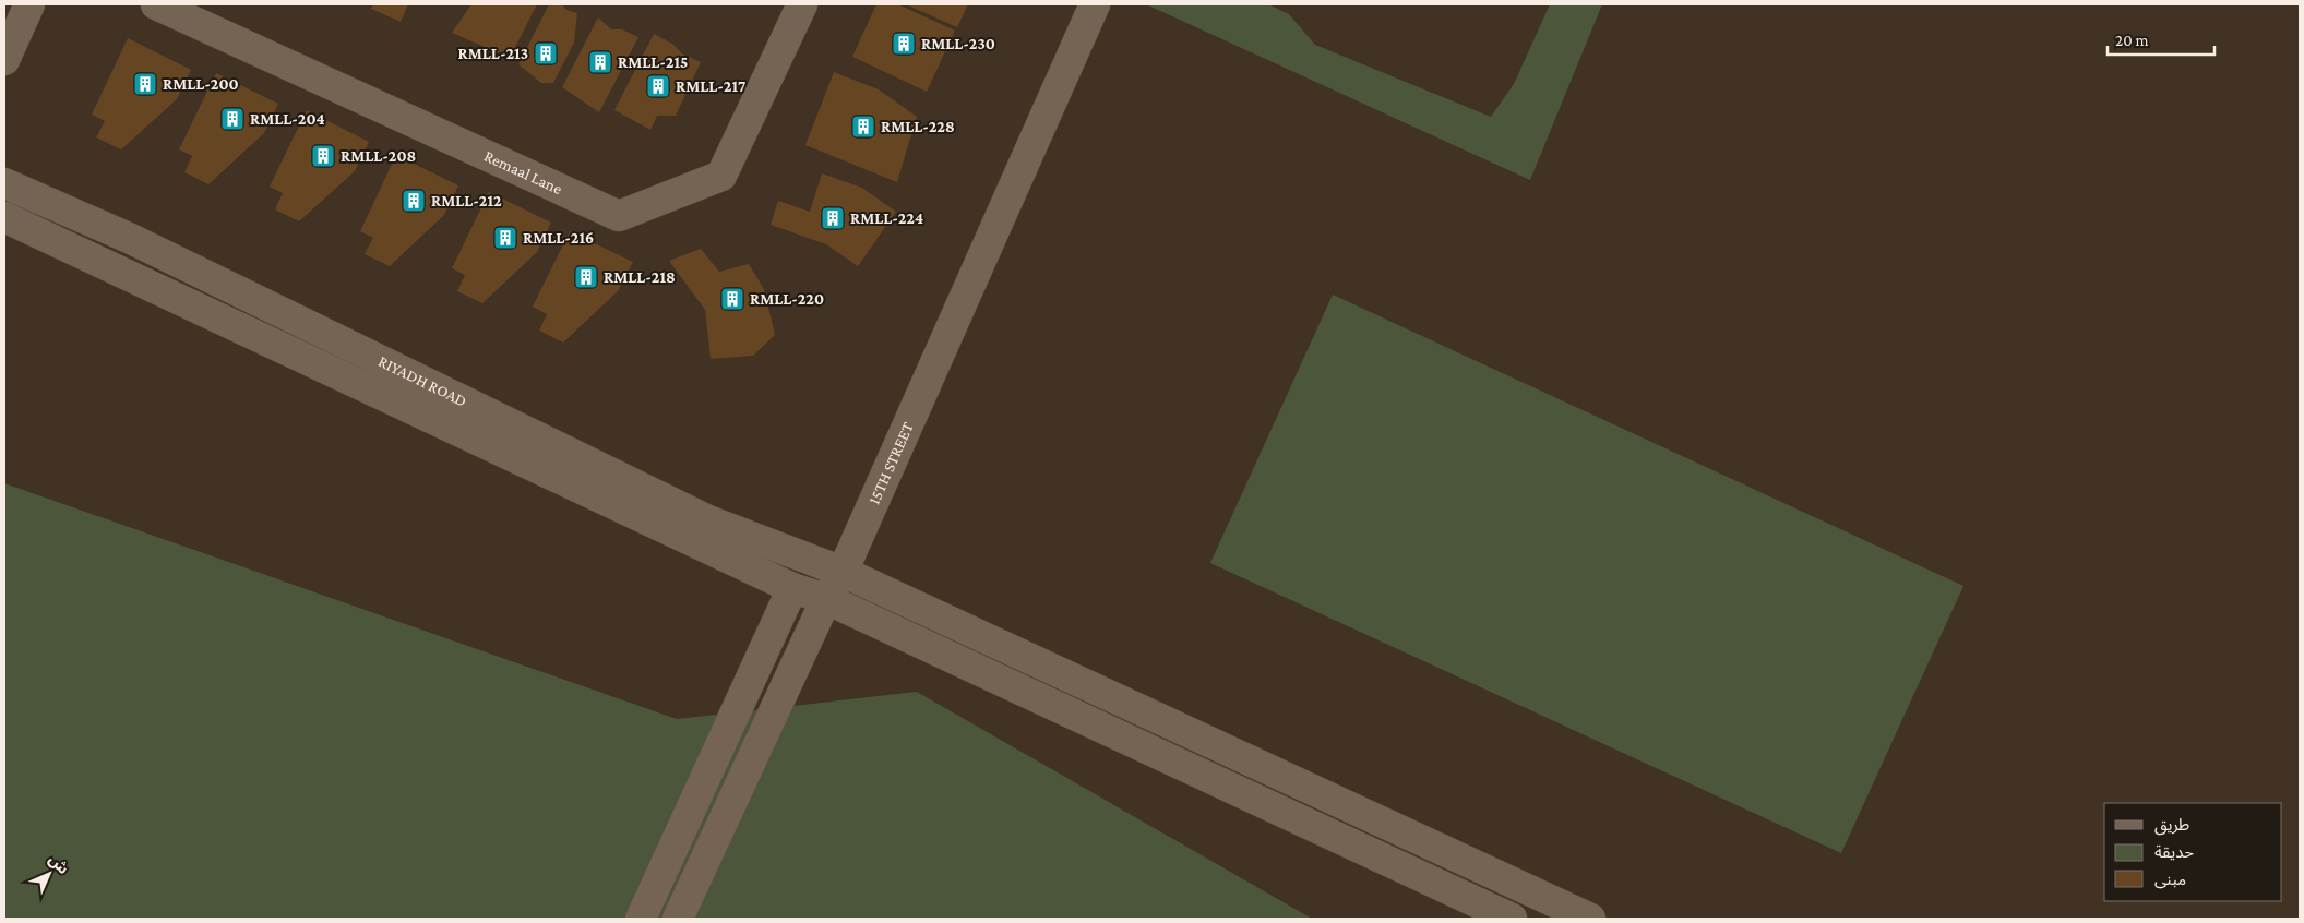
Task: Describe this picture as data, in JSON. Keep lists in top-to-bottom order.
{
  "streets": {
    "street": ["Remaal Lane", "RIYADH ROAD", "15TH STREET"]
  },
  "crossings": [
    ["RIYADH ROAD", "15TH STREET"]
  ],
  "places": {
    "building": [
      "RMLL-230",
      "RMLL-213",
      "RMLL-215",
      "RMLL-200",
      "RMLL-217",
      "RMLL-204",
      "RMLL-228",
      "RMLL-208",
      "RMLL-212",
      "RMLL-224",
      "RMLL-216",
      "RMLL-218",
      "RMLL-220"
    ]
  },
  "legend": ["طريق", "حديقة", "مبنى"],
  "scale_bar": "20 m",
  "north": "top right"
}
